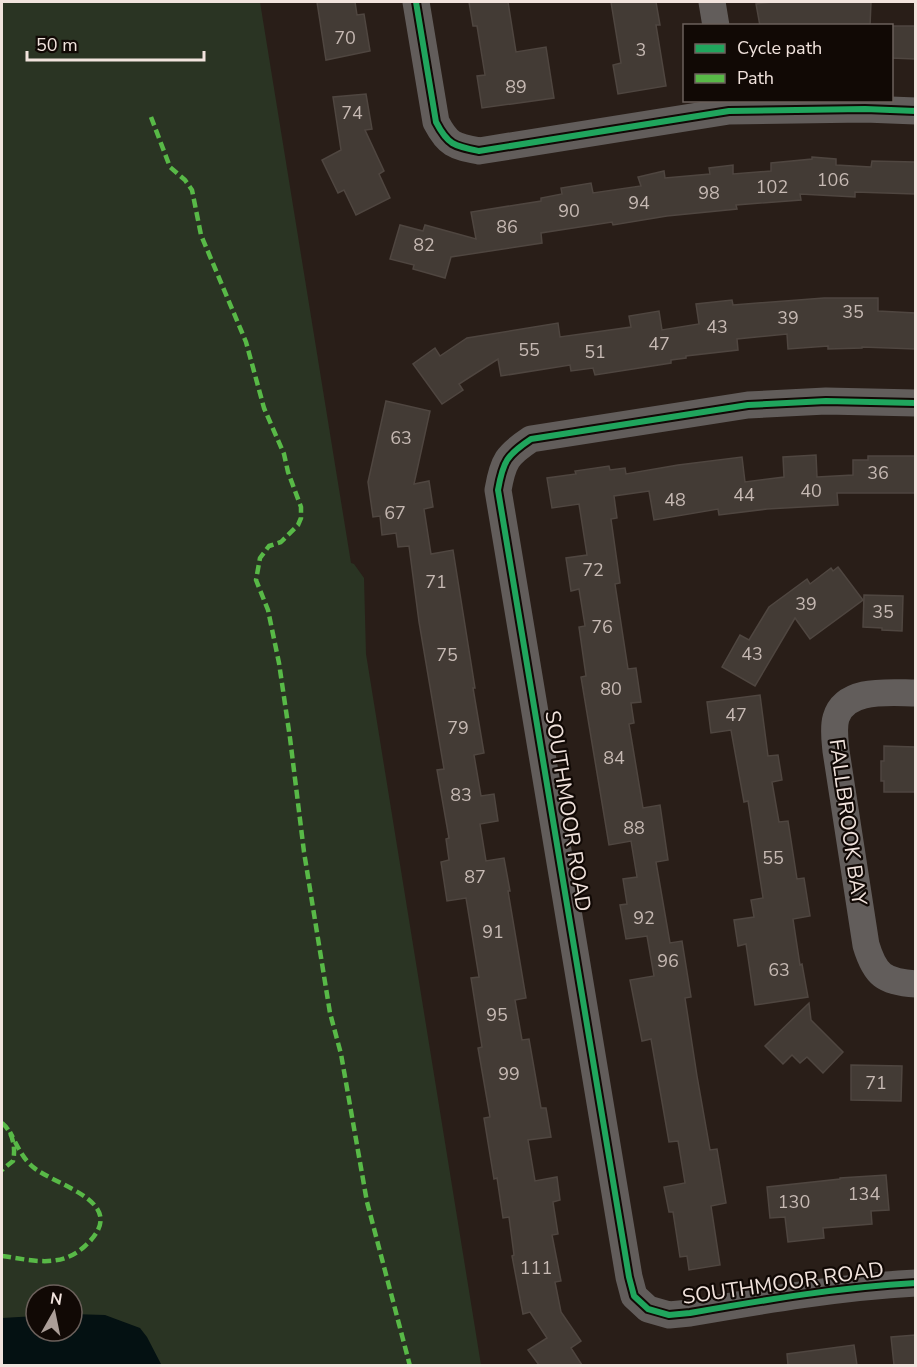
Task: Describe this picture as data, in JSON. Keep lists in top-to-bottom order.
{
  "streets": {
    "street": ["SOUTHMOOR ROAD", "FALLBROOK BAY"]
  },
  "house_numbers": [
    "70",
    "3",
    "89",
    "74",
    "106",
    "102",
    "98",
    "94",
    "90",
    "86",
    "82",
    "35",
    "39",
    "43",
    "47",
    "55",
    "51",
    "63",
    "36",
    "40",
    "44",
    "48",
    "67",
    "72",
    "71",
    "39",
    "35",
    "76",
    "43",
    "75",
    "80",
    "47",
    "79",
    "84",
    "83",
    "88",
    "55",
    "87",
    "92",
    "91",
    "96",
    "63",
    "95",
    "99",
    "71",
    "134",
    "130",
    "111"
  ],
  "legend": ["Cycle path", "Path"],
  "scale_bar": "50 m",
  "north": "top"
}
